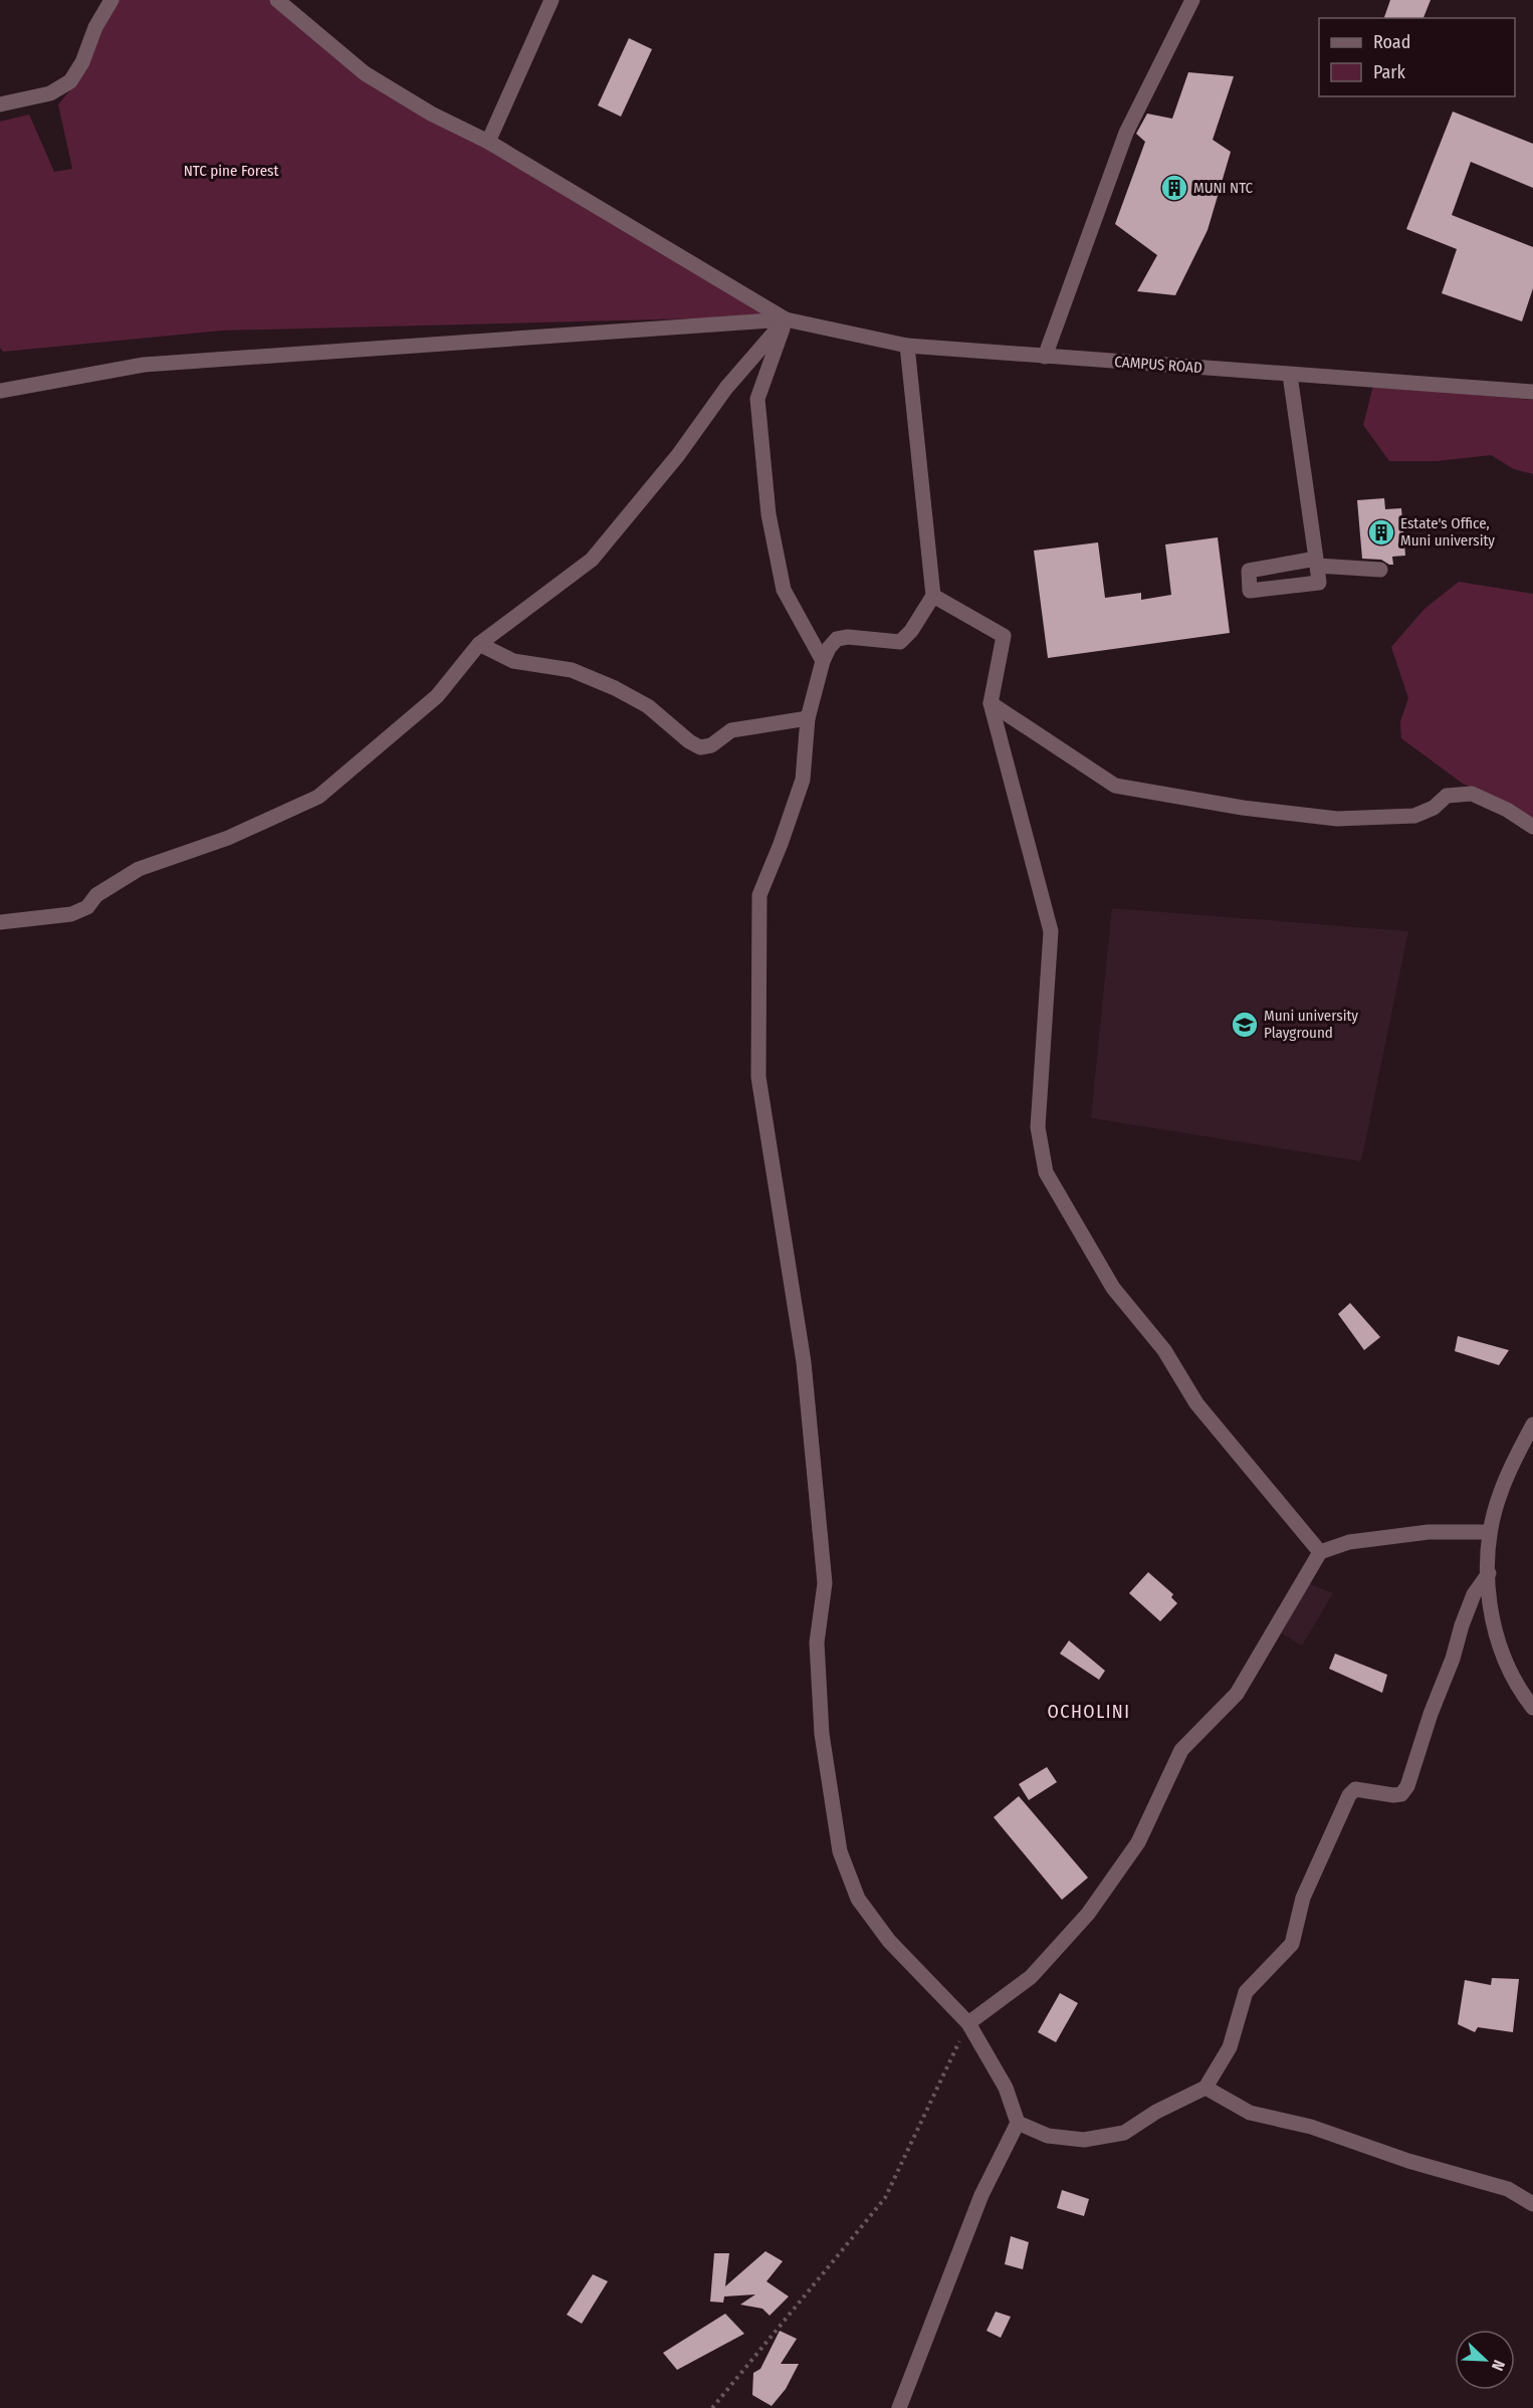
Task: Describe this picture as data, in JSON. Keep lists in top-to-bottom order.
{
  "streets": {
    "street": ["CAMPUS ROAD"]
  },
  "districts": ["OCHOLINI"],
  "parks": ["NTC pine Forest"],
  "places": {
    "building": ["MUNI NTC", "Estate's Office, Muni university"],
    "school or university": ["Muni university Playground"]
  },
  "legend": ["Road", "Park"],
  "north": "bottom right"
}
